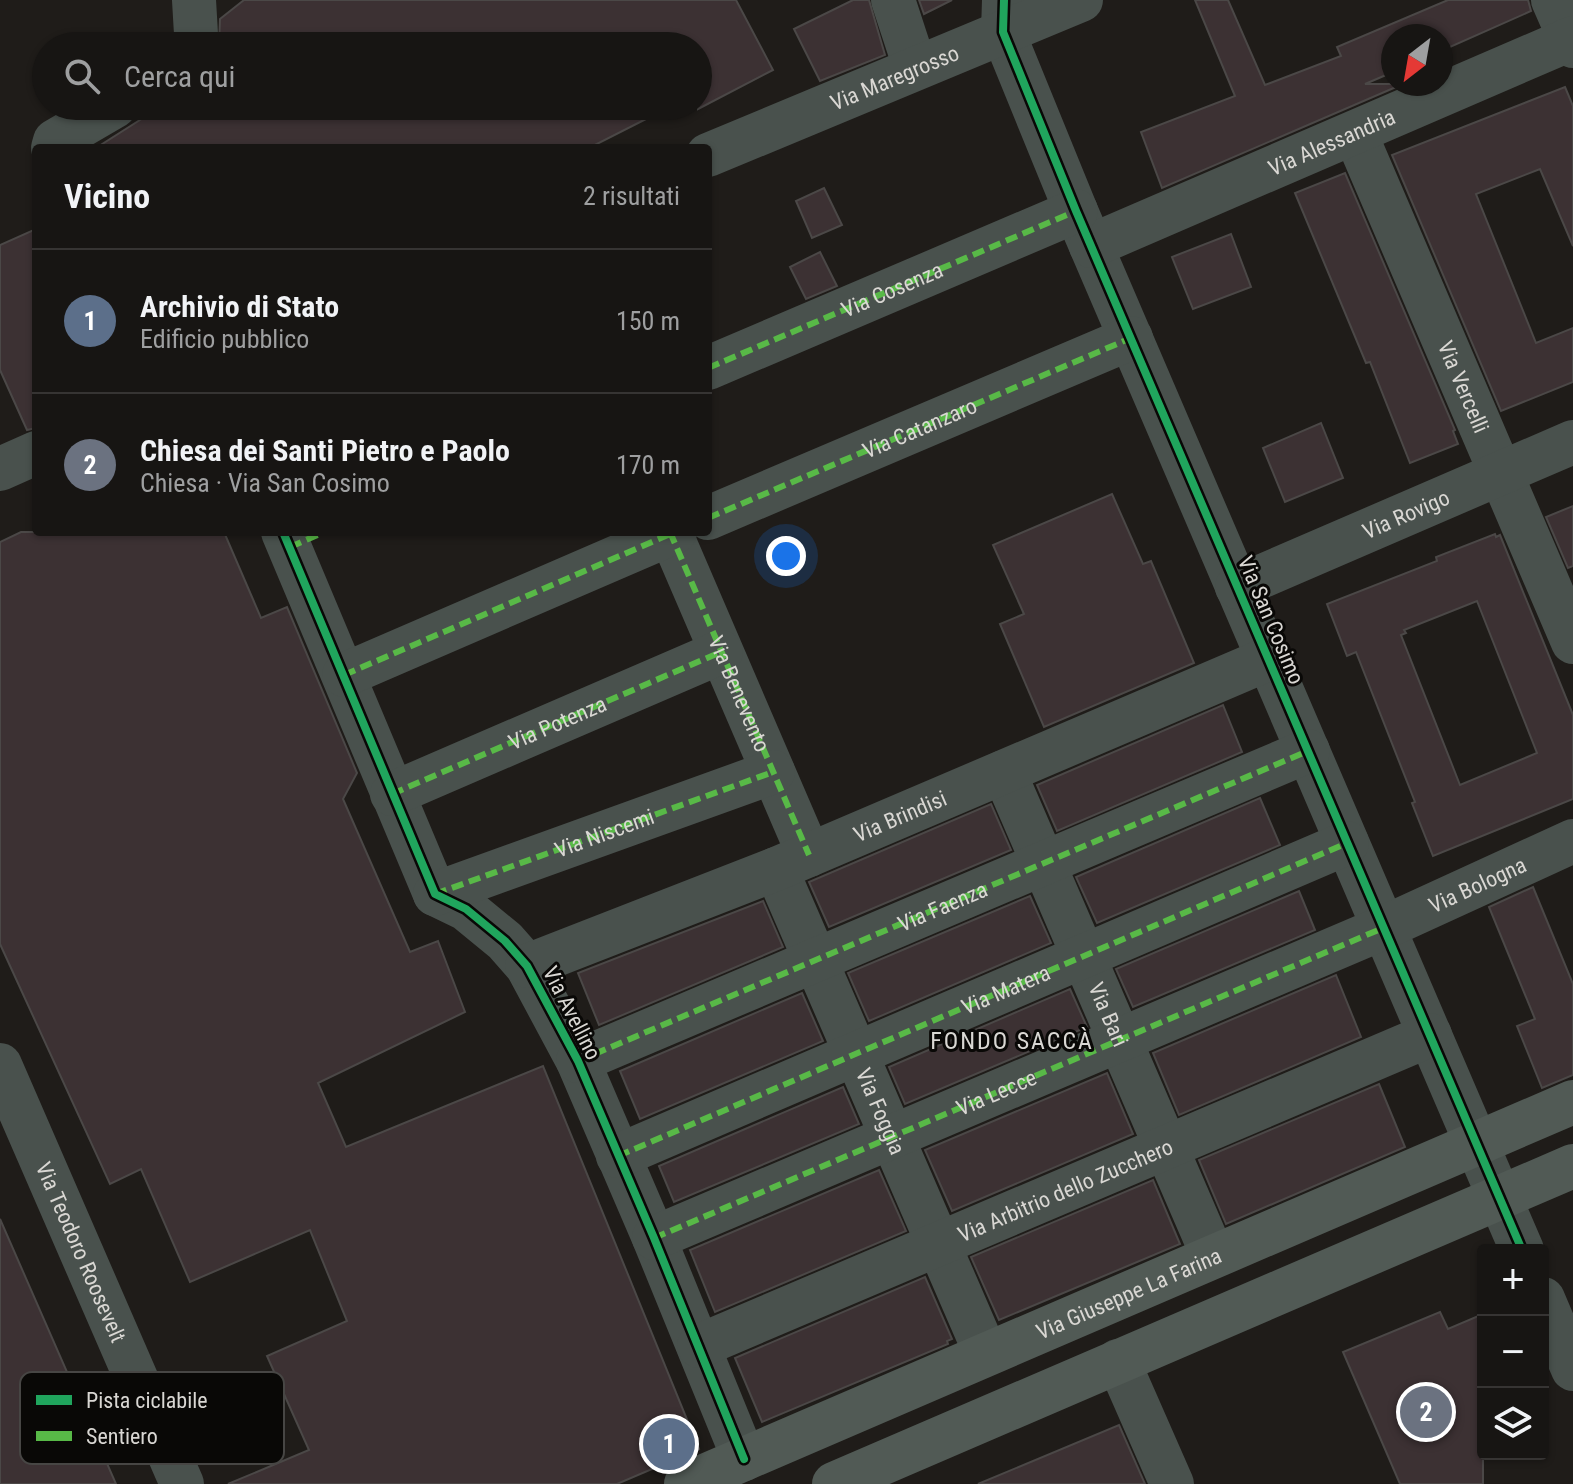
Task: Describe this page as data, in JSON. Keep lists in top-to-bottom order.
{
  "streets": {
    "main road": ["Via Giuseppe La Farina"],
    "street": [
      "Via Maregrosso",
      "Via Alessandria",
      "Via Cosenza",
      "Via Vercelli",
      "Via Catanzaro",
      "Via Rovigo",
      "Via San Cosimo",
      "Via Benevento",
      "Via Potenza",
      "Via Brindisi",
      "Via Niscemi",
      "Via Bologna",
      "Via Faenza",
      "Via Matera",
      "Via Avellino",
      "Via Bari",
      "Via Lecce",
      "Via Foggia",
      "Via Arbitrio dello Zucchero",
      "Via Teodoro Roosevelt"
    ]
  },
  "crossings": [
    ["Via Maregrosso", "Via San Cosimo"],
    ["Via Alessandria", "Via Cosenza"],
    ["Via Alessandria", "Via Vercelli"],
    ["Via Alessandria", "Via San Cosimo"],
    ["Via Cosenza", "Via San Cosimo"],
    ["Via Vercelli", "Via Rovigo"],
    ["Via Catanzaro", "Via San Cosimo"],
    ["Via Rovigo", "Via San Cosimo"],
    ["Via San Cosimo", "Via Brindisi"],
    ["Via San Cosimo", "Via Bologna"],
    ["Via San Cosimo", "Via Faenza"],
    ["Via San Cosimo", "Via Matera"],
    ["Via San Cosimo", "Via Lecce"],
    ["Via San Cosimo", "Via Arbitrio dello Zucchero"],
    ["Via San Cosimo", "Via Giuseppe La Farina"],
    ["Via Benevento", "Via Potenza"],
    ["Via Benevento", "Via Brindisi"],
    ["Via Benevento", "Via Niscemi"],
    ["Via Benevento", "Via Foggia"],
    ["Via Brindisi", "Via Avellino"],
    ["Via Brindisi", "Via Bari"],
    ["Via Brindisi", "Via Foggia"],
    ["Via Niscemi", "Via Avellino"],
    ["Via Bologna", "Via Lecce"],
    ["Via Faenza", "Via Avellino"],
    ["Via Faenza", "Via Bari"],
    ["Via Faenza", "Via Foggia"],
    ["Via Matera", "Via Avellino"],
    ["Via Matera", "Via Bari"],
    ["Via Matera", "Via Foggia"],
    ["Via Avellino", "Via Lecce"],
    ["Via Avellino", "Via Arbitrio dello Zucchero"],
    ["Via Avellino", "Via Giuseppe La Farina"],
    ["Via Bari", "Via Lecce"],
    ["Via Bari", "Via Arbitrio dello Zucchero"],
    ["Via Bari", "Via Giuseppe La Farina"],
    ["Via Lecce", "Via Foggia"],
    ["Via Foggia", "Via Arbitrio dello Zucchero"],
    ["Via Foggia", "Via Giuseppe La Farina"]
  ],
  "districts": ["FONDO SACCÀ"],
  "legend": ["Pista ciclabile", "Sentiero"],
  "north": "bottom left",
  "page": {
    "search": "Cerca qui",
    "heading": ["Vicino", "2 risultati"],
    "list": [
      {
        "mark": "1",
        "name": "Archivio di Stato",
        "note": "Edificio pubblico",
        "value": "150 m"
      },
      {
        "mark": "2",
        "name": "Chiesa dei Santi Pietro e Paolo",
        "note": "Chiesa · Via San Cosimo",
        "value": "170 m"
      }
    ],
    "map_buttons": ["+", "−"],
    "pins": ["2", "1"]
  }
}
